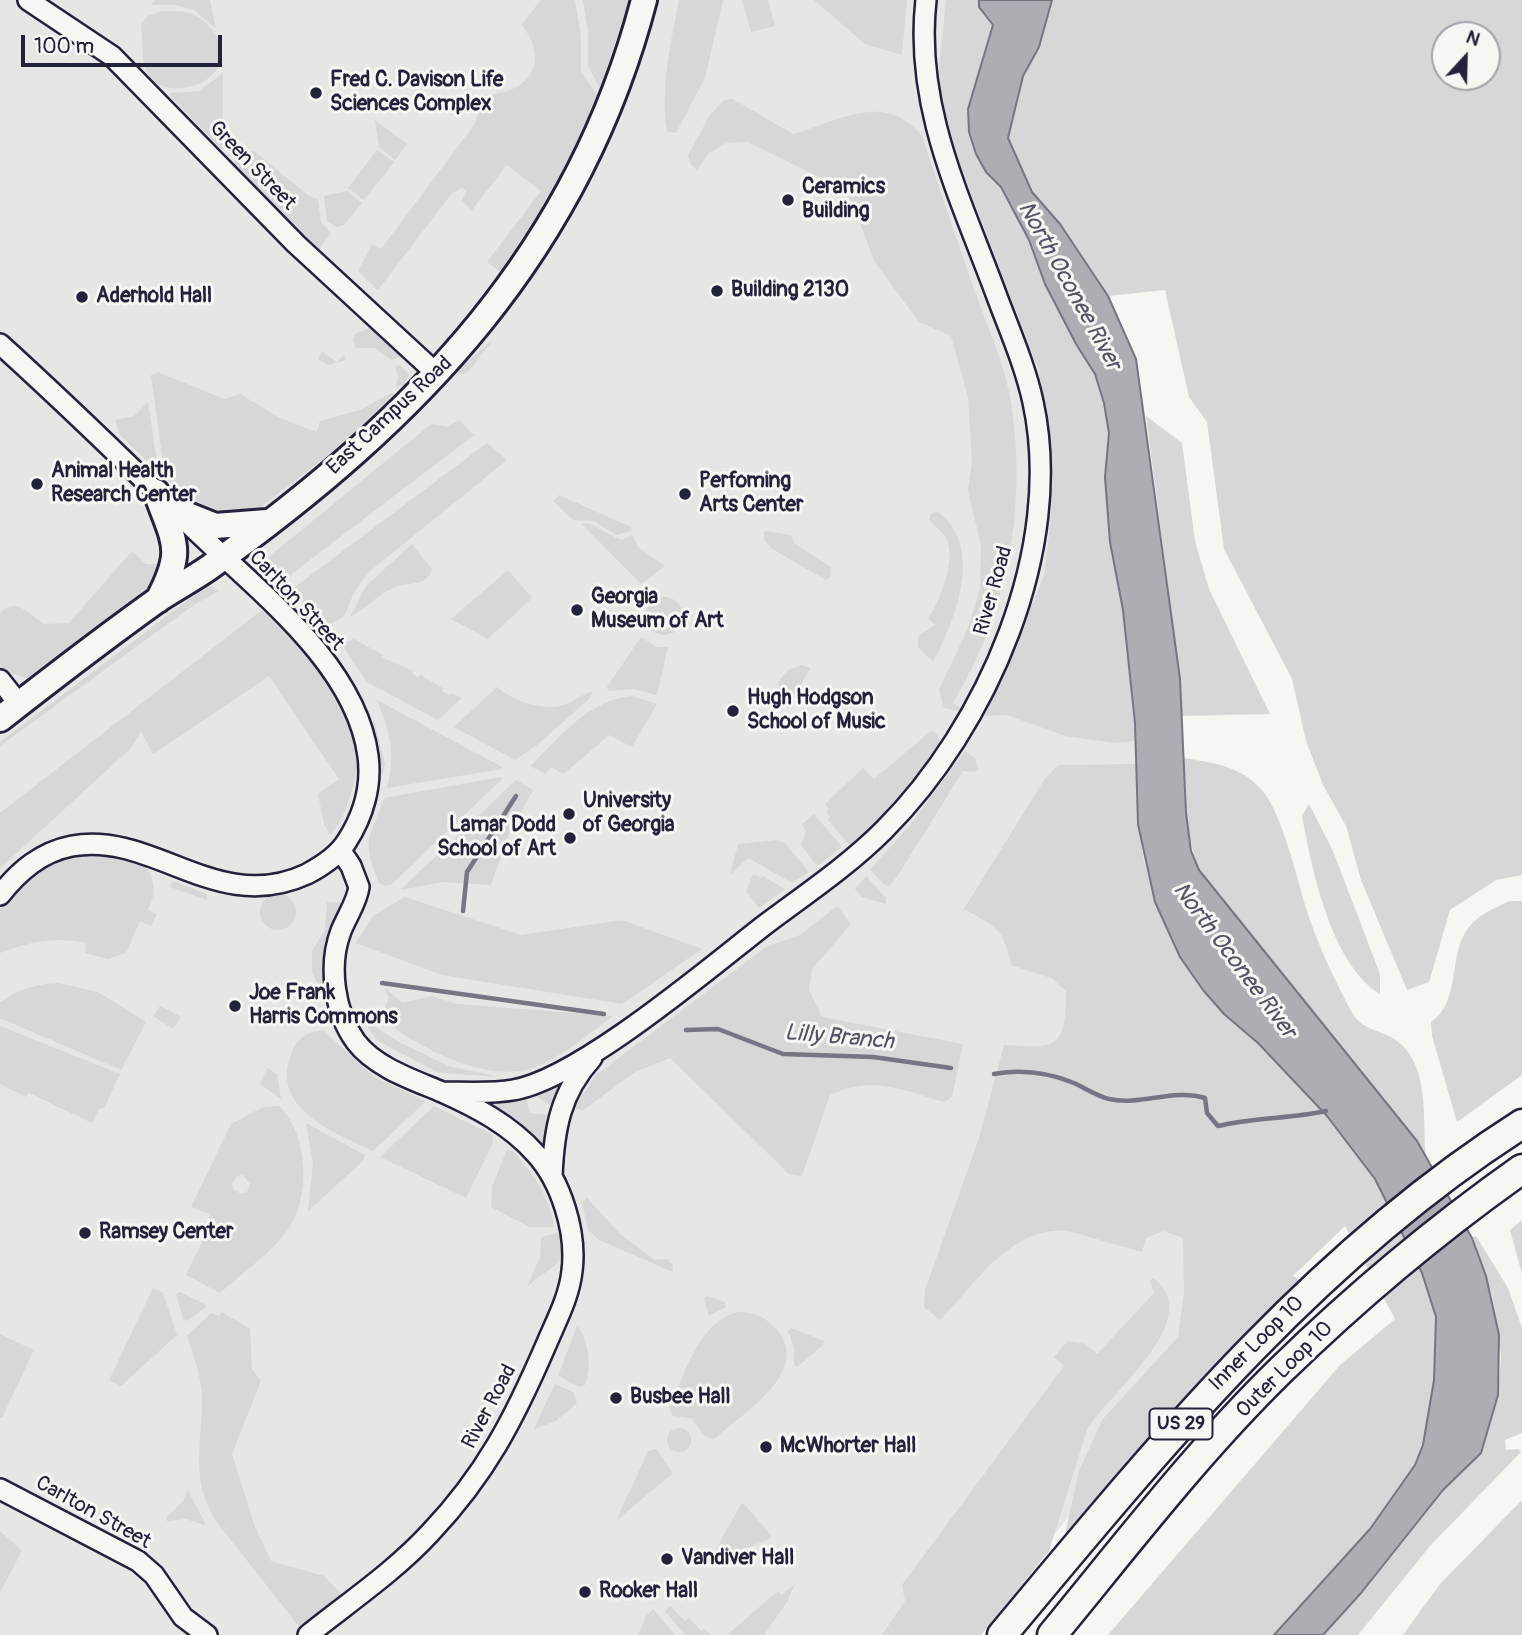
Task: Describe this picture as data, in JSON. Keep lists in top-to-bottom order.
{
  "streets": {
    "highway": ["Inner Loop 10", "Outer Loop 10", "US 29"],
    "main road": ["East Campus Road"],
    "street": ["Green Street", "River Road", "Carlton Street"]
  },
  "crossings": [
    ["Green Street", "East Campus Road"],
    ["East Campus Road", "Carlton Street"],
    ["River Road", "Carlton Street"]
  ],
  "water": ["North Oconee River", "Lilly Branch"],
  "places": [
    "Fred C. Davison Life Sciences Complex",
    "Ceramics Building",
    "Building 2130",
    "Aderhold Hall",
    "Animal Health Research Center",
    "Perfoming Arts Center",
    "Georgia Museum of Art",
    "Hugh Hodgson School of Music",
    "University of Georgia",
    "Lamar Dodd School of Art",
    "Joe Frank Harris Commons",
    "Ramsey Center",
    "Busbee Hall",
    "McWhorter Hall",
    "Vandiver Hall",
    "Rooker Hall"
  ],
  "scale_bar": "100 m",
  "north": "top"
}
